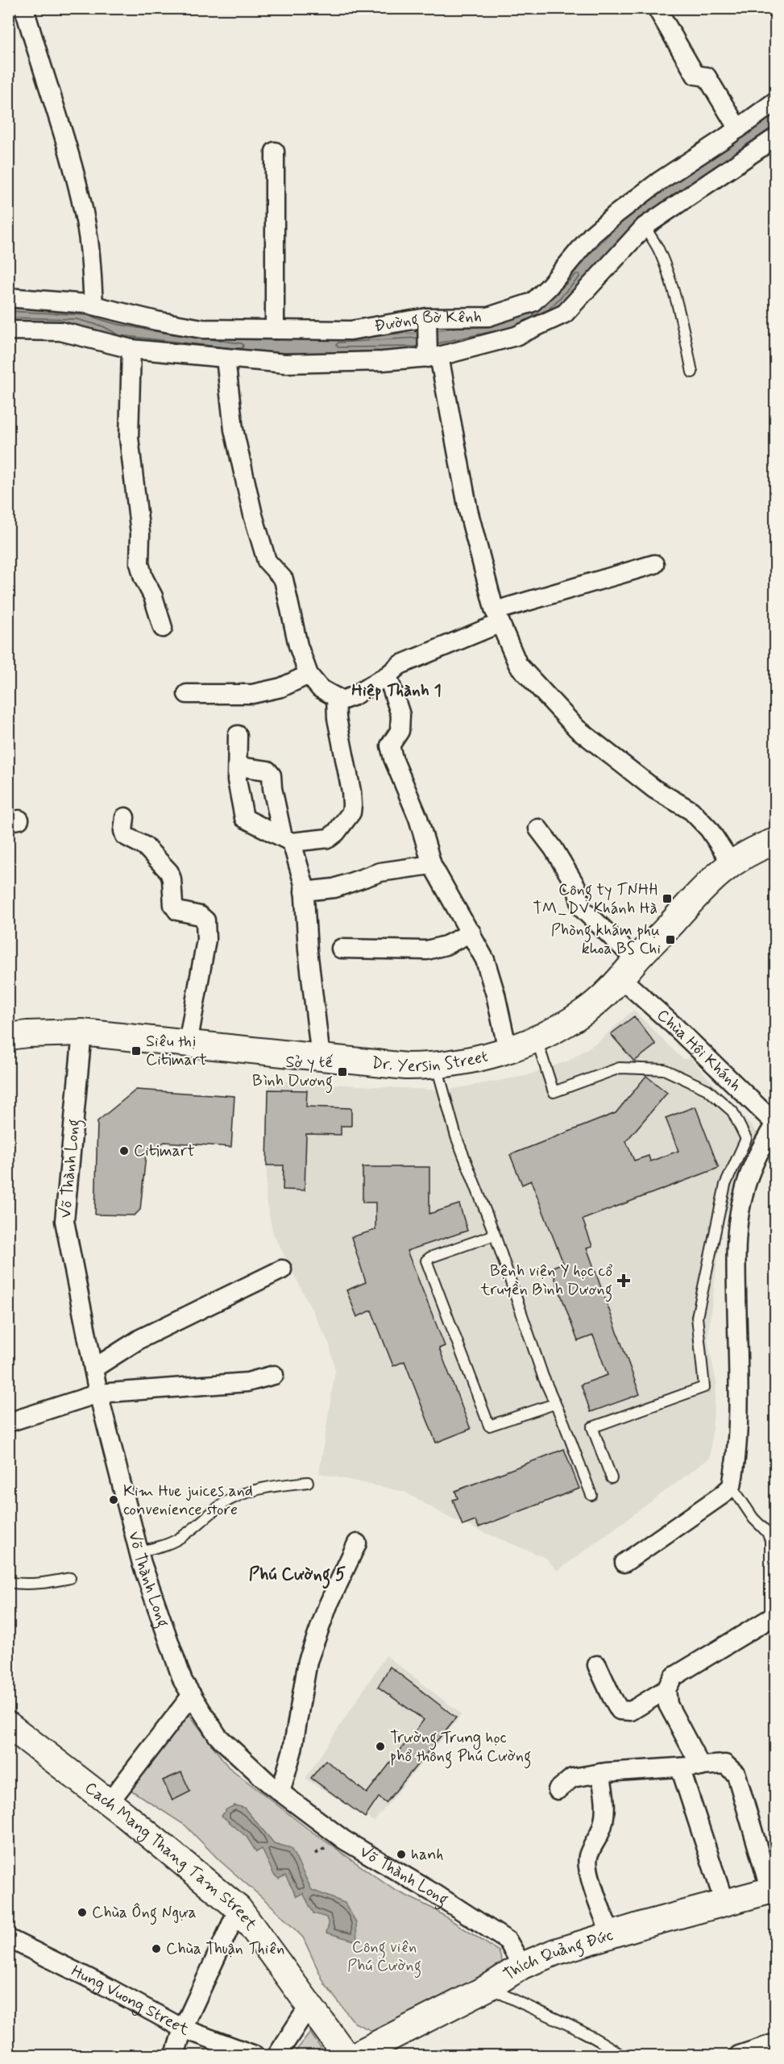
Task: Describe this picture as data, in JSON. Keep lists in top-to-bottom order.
{
  "streets": {
    "main road": ["Dr. Yersin Street", "Cach Mang Thang Tam Street", "Thích Quảng Đức"],
    "street": [
      "Đường Bờ Kênh",
      "Chùa Hội Khánh",
      "Võ Thành Long",
      "Hung Vuong Street"
    ]
  },
  "crossings": [
    ["Chùa Hội Khánh", "Dr. Yersin Street"],
    ["Dr. Yersin Street", "Võ Thành Long"],
    ["Võ Thành Long", "Thích Quảng Đức"]
  ],
  "districts": ["Hiệp Thành 1", "Phú Cường 5"],
  "parks": ["Công viên Phú Cường"],
  "places": {
    "transit": [
      "Công ty TNHH TM_DV Khánh Hà",
      "Phòng khám phụ khoa BS Chi",
      "Siêu thị Citimart",
      "Sở y tế Bình Dương"
    ],
    "other": [
      "Citimart",
      "Kim Hue juices and convenience store",
      "Trường Trung học phổ thông Phú Cường",
      "hanh",
      "Chùa Ông Ngựa",
      "Chùa Thuận Thiên"
    ],
    "health": ["Bệnh viện Y học cổ truyền Bình Dương"]
  }
}
